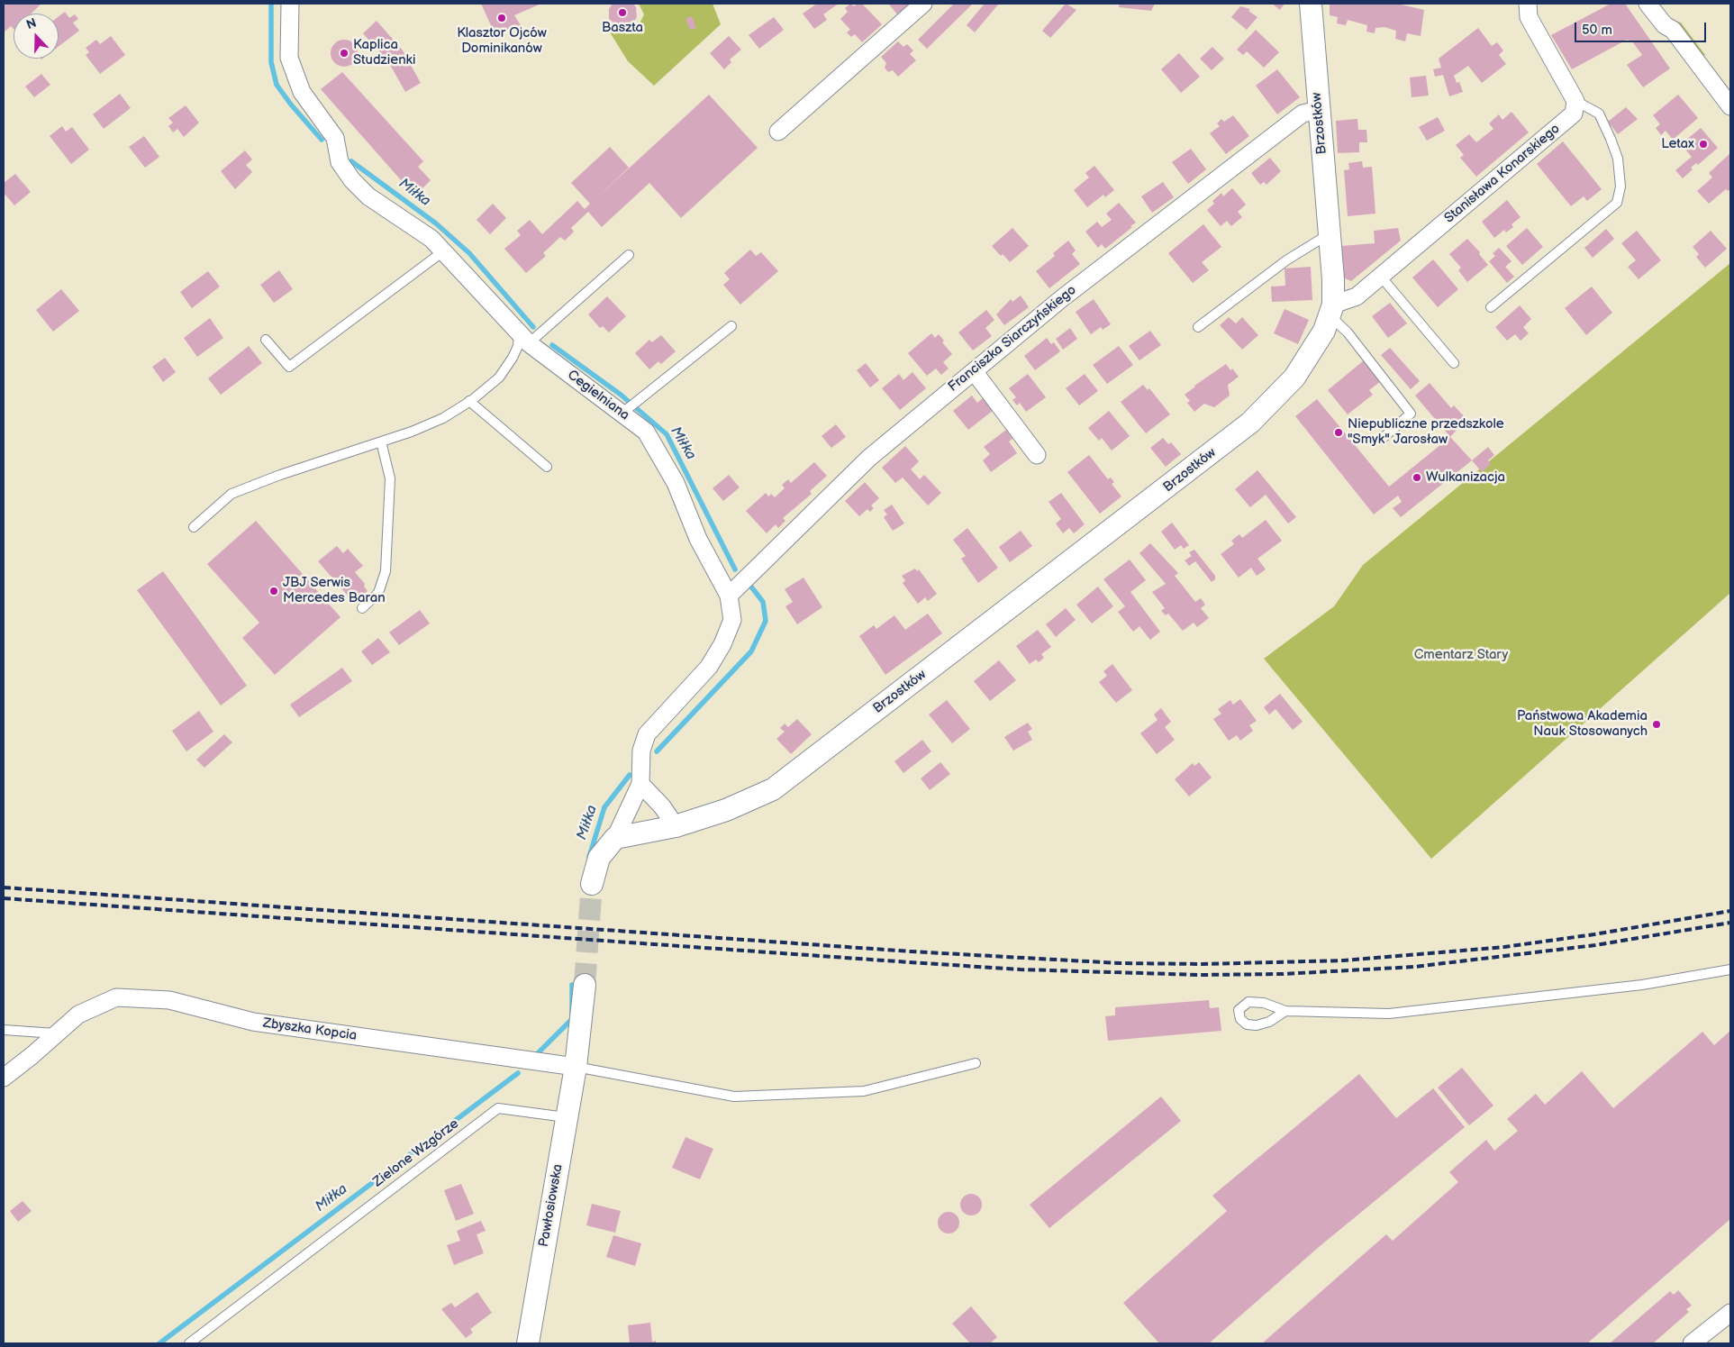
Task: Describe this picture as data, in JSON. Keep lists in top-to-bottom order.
{
  "streets": {
    "street": [
      "Brzostków",
      "Stanisława Konarskiego",
      "Franciszka Siarczyńskiego",
      "Cegielniana",
      "Zbyszka Kopcia",
      "Pawłosiowska"
    ],
    "lane": ["Zielone Wzgórze"]
  },
  "crossings": [
    ["Brzostków", "Stanisława Konarskiego"],
    ["Brzostków", "Franciszka Siarczyńskiego"],
    ["Brzostków", "Cegielniana"],
    ["Franciszka Siarczyńskiego", "Cegielniana"],
    ["Zbyszka Kopcia", "Pawłosiowska"],
    ["Zielone Wzgórze", "Pawłosiowska"]
  ],
  "water": ["Miłka"],
  "parks": ["Cmentarz Stary"],
  "places": [
    "Baszta",
    "Klasztor Ojców Dominikanów",
    "Kaplica Studzienki",
    "Letax",
    "Niepubliczne przedszkole \"Smyk\" Jarosław",
    "Wulkanizacja",
    "JBJ Serwis Mercedes Baran",
    "Państwowa Akademia Nauk Stosowanych"
  ],
  "scale_bar": "50 m",
  "north": "top"
}
